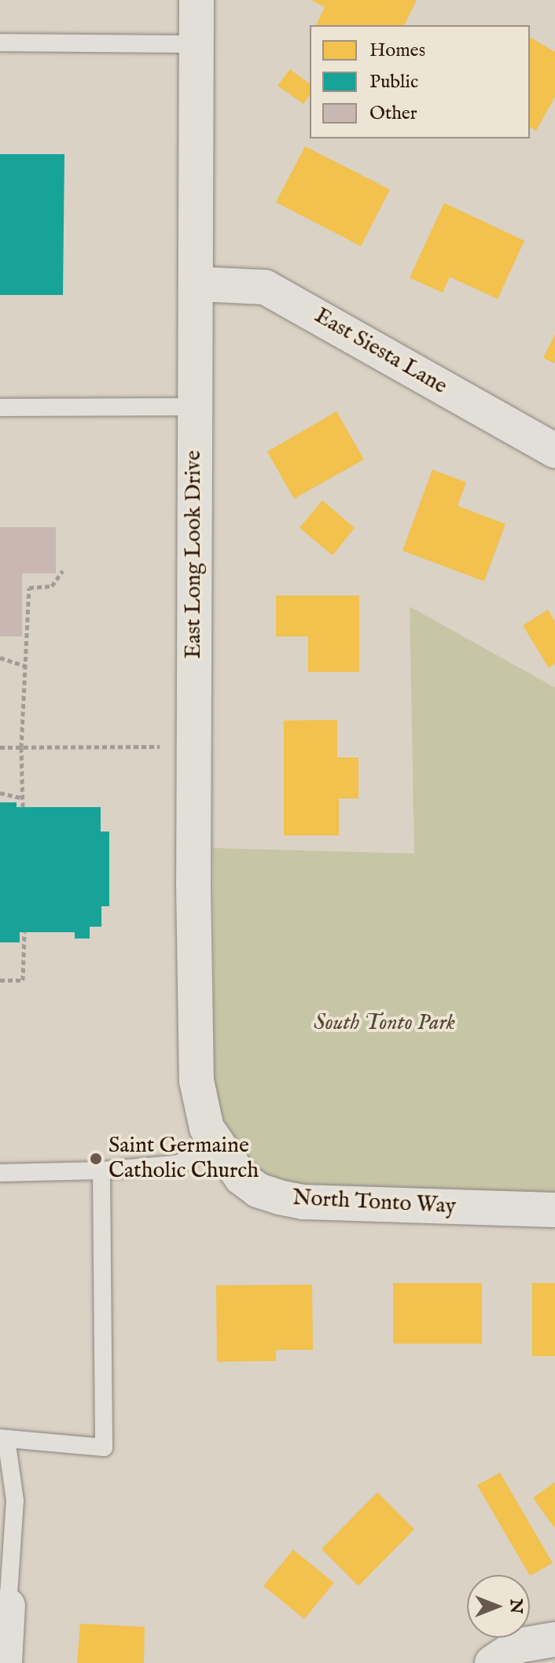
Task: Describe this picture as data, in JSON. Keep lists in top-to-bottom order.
{
  "streets": {
    "street": ["East Siesta Lane", "East Long Look Drive", "North Tonto Way"]
  },
  "crossings": [
    ["East Siesta Lane", "East Long Look Drive"],
    ["East Long Look Drive", "North Tonto Way"]
  ],
  "parks": ["South Tonto Park"],
  "places": ["Saint Germaine Catholic Church"],
  "legend": ["Homes", "Public", "Other"],
  "north": "right"
}
